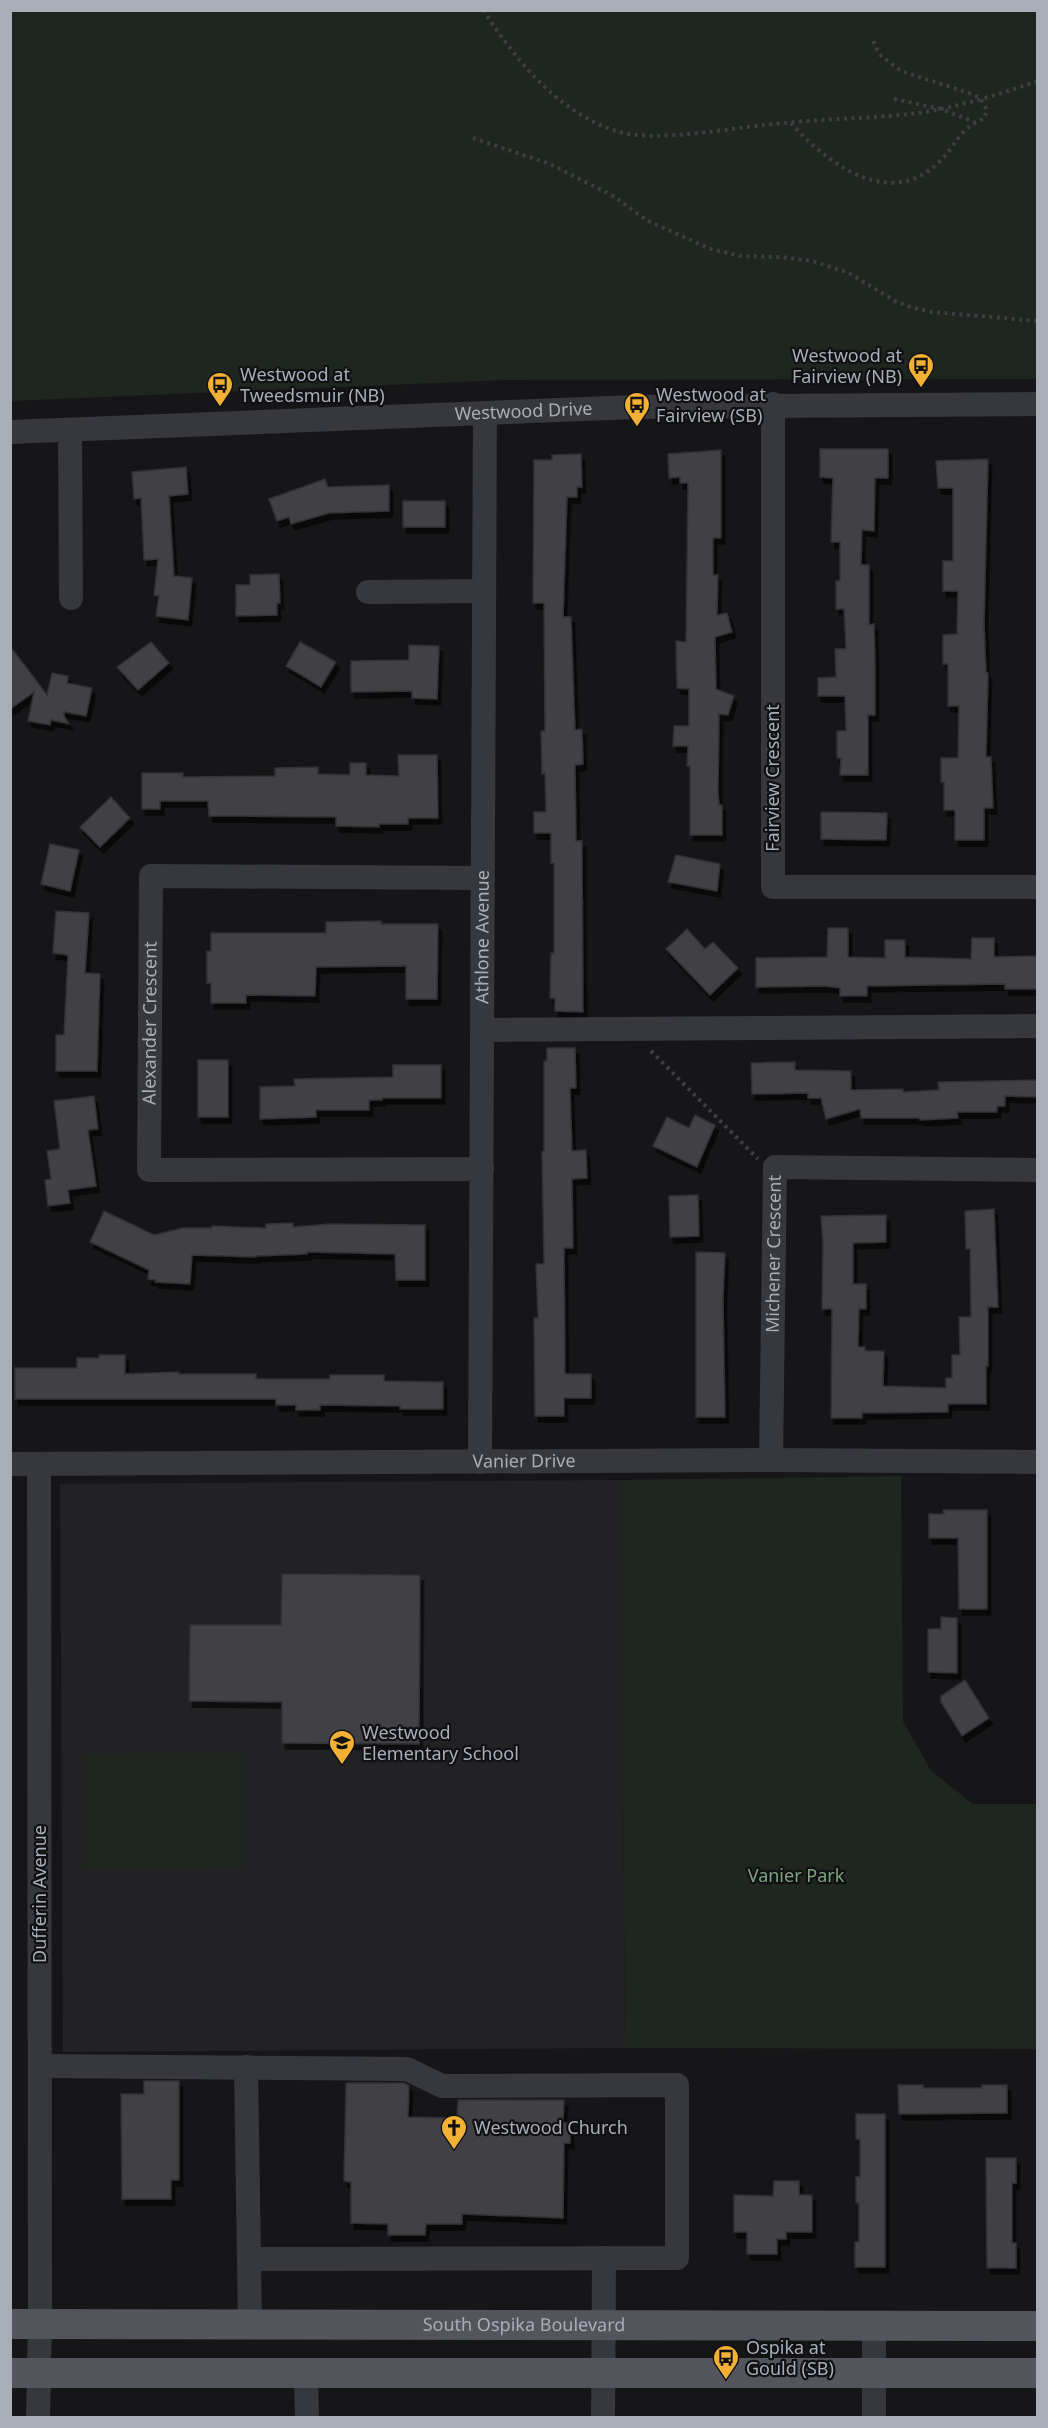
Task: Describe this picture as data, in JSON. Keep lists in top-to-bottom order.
{
  "streets": {
    "main road": ["South Ospika Boulevard"],
    "street": [
      "Westwood Drive",
      "Fairview Crescent",
      "Athlone Avenue",
      "Alexander Crescent",
      "Michener Crescent",
      "Vanier Drive",
      "Dufferin Avenue"
    ]
  },
  "crossings": [
    ["Westwood Drive", "Fairview Crescent"],
    ["Westwood Drive", "Athlone Avenue"],
    ["Athlone Avenue", "Alexander Crescent"],
    ["Athlone Avenue", "Vanier Drive"],
    ["Michener Crescent", "Vanier Drive"],
    ["Vanier Drive", "Dufferin Avenue"],
    ["Dufferin Avenue", "South Ospika Boulevard"]
  ],
  "parks": ["Vanier Park"],
  "places": {
    "bus stop": [
      "Westwood at Fairview (NB)",
      "Westwood at Tweedsmuir (NB)",
      "Westwood at Fairview (SB)",
      "Ospika at Gould (SB)"
    ],
    "school or university": ["Westwood Elementary School"],
    "church": ["Westwood Church"]
  }
}
